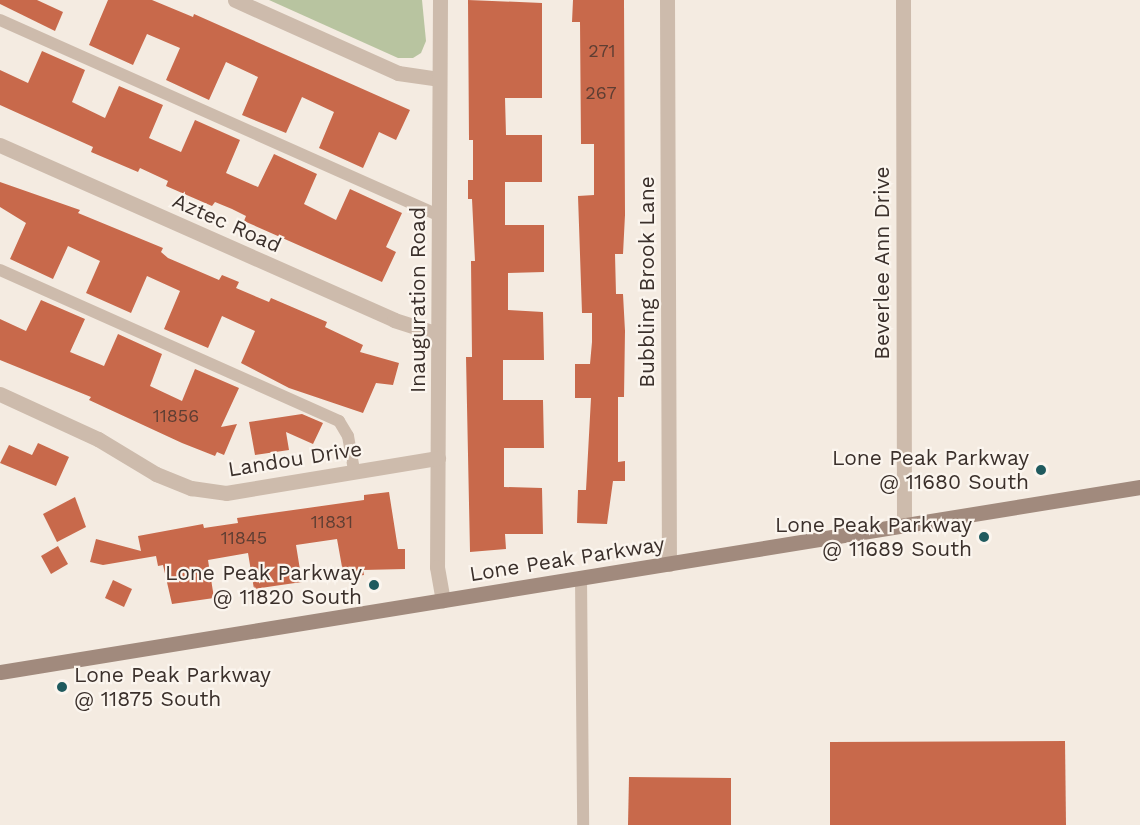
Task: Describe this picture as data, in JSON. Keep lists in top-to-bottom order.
{
  "streets": {
    "main road": ["Lone Peak Parkway"],
    "street": [
      "Aztec Road",
      "Beverlee Ann Drive",
      "Bubbling Brook Lane",
      "Inauguration Road",
      "Landou Drive"
    ]
  },
  "crossings": [
    ["Aztec Road", "Inauguration Road"],
    ["Beverlee Ann Drive", "Lone Peak Parkway"],
    ["Bubbling Brook Lane", "Lone Peak Parkway"],
    ["Inauguration Road", "Landou Drive"],
    ["Inauguration Road", "Lone Peak Parkway"]
  ],
  "places": [
    "Lone Peak Parkway @ 11680 South",
    "Lone Peak Parkway @ 11689 South",
    "Lone Peak Parkway @ 11820 South",
    "Lone Peak Parkway @ 11875 South"
  ],
  "house_numbers": [
    "271",
    "267",
    "11856",
    "11831",
    "11845"
  ]
}
